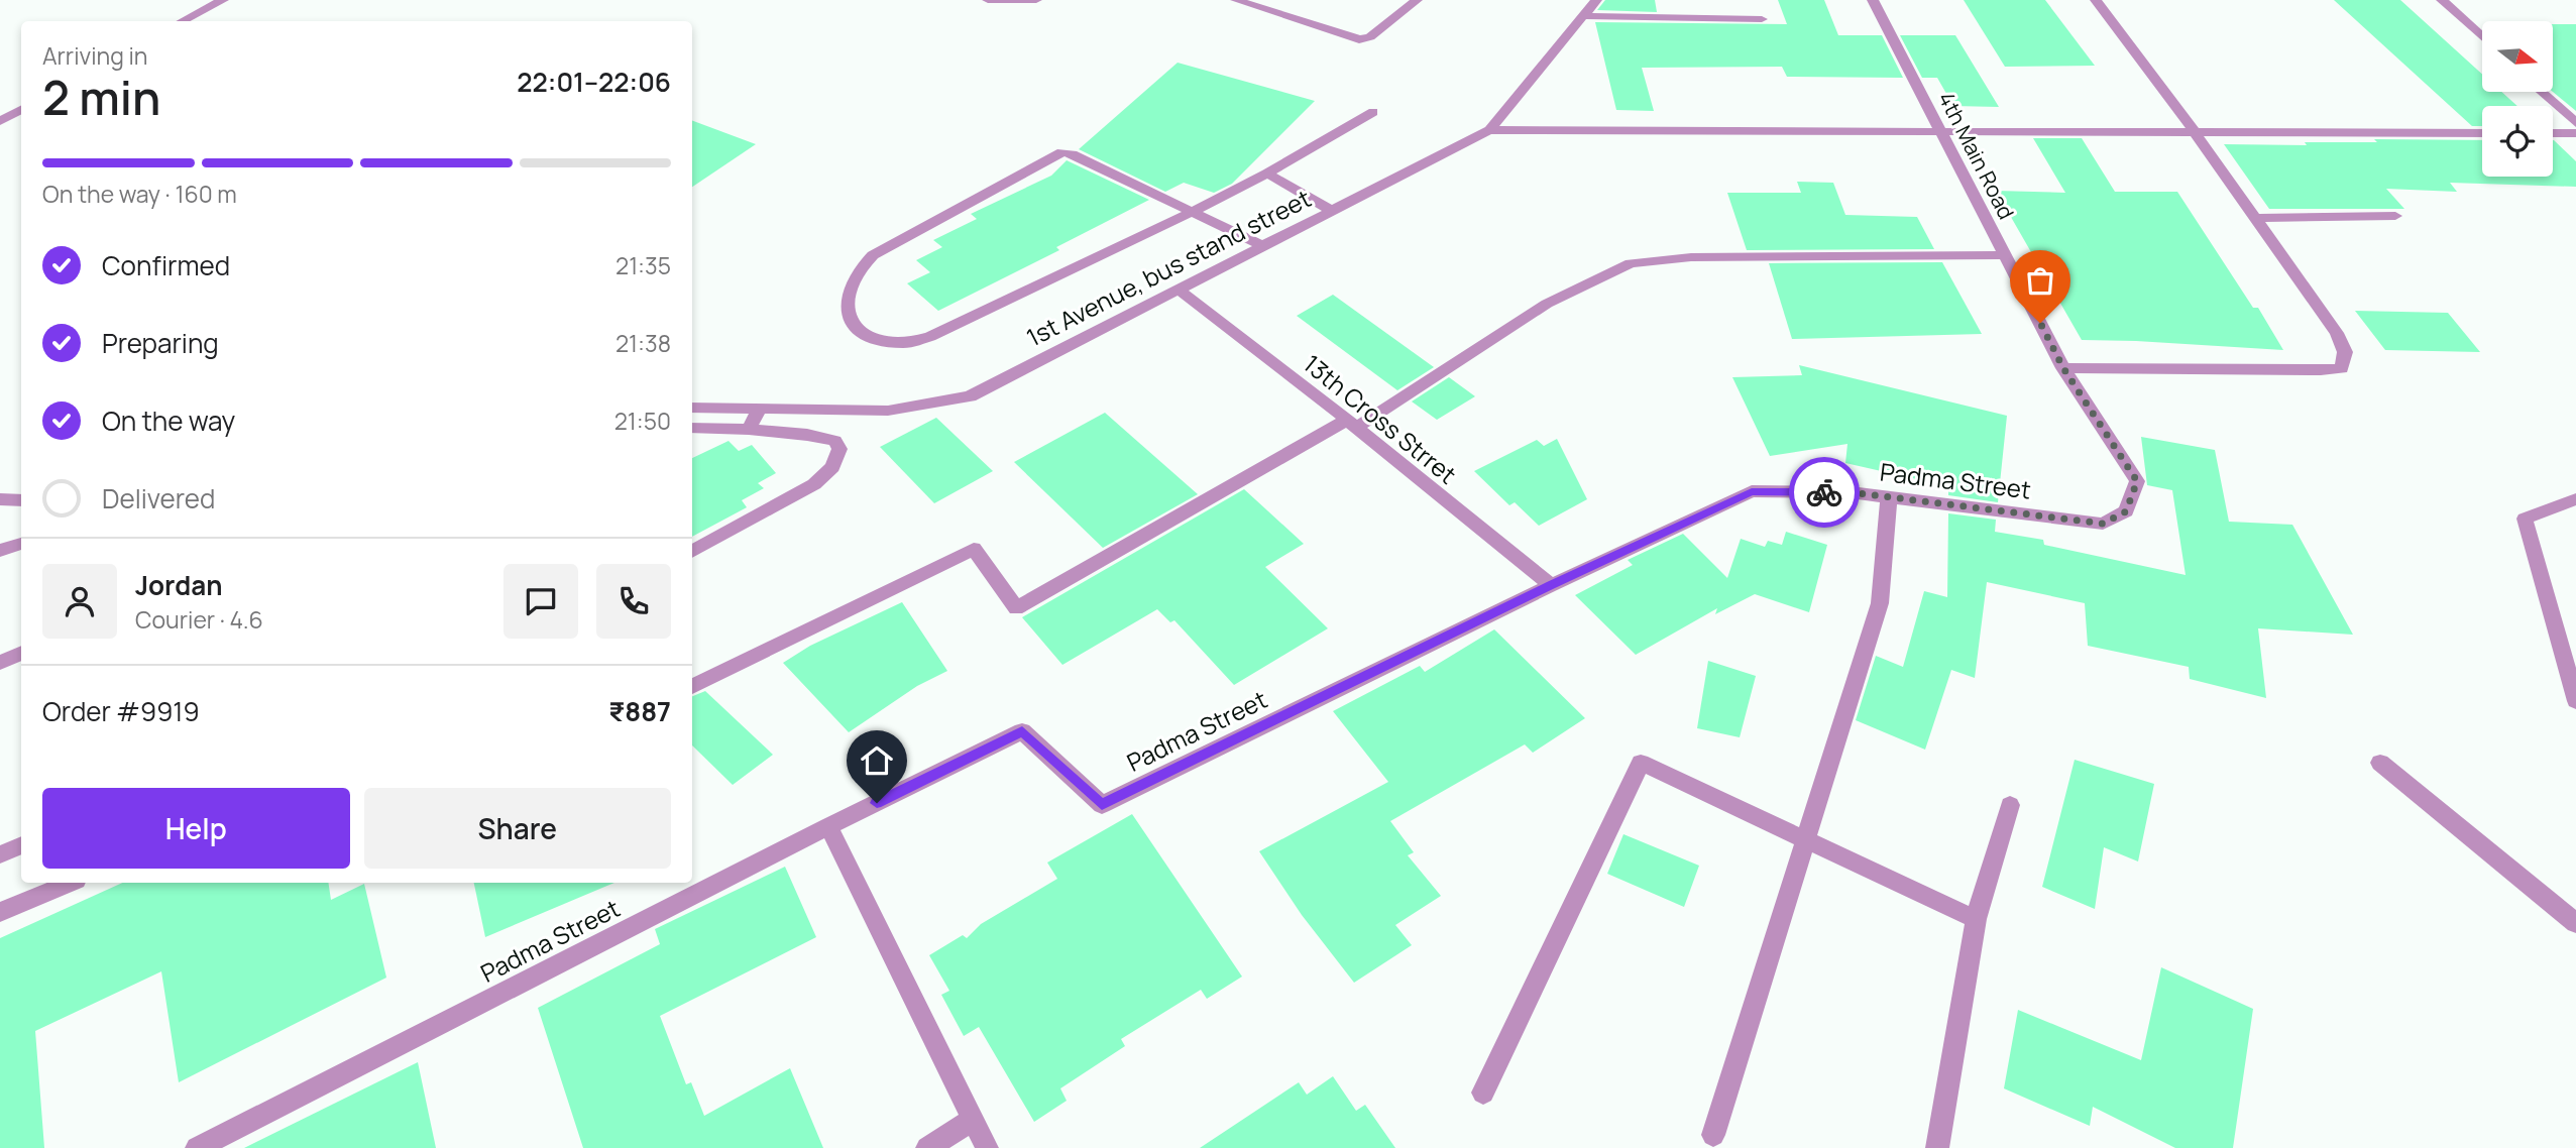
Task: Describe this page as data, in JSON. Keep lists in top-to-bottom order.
{
  "streets": {
    "street": [
      "4th Main Road",
      "1st Avenue, bus stand street",
      "13th Cross Strret",
      "Padma Street"
    ]
  },
  "crossings": [
    ["4th Main Road", "Padma Street"],
    ["1st Avenue, bus stand street", "13th Cross Strret"],
    ["13th Cross Strret", "Padma Street"]
  ],
  "north": "right",
  "page": {
    "heading": ["2 min", "Arriving in", "22:01–22:06"],
    "panel": [
      "Jordan",
      "Courier · 4.6",
      "Order #9919",
      "₹887"
    ],
    "bar": "On the way · 160 m",
    "list": [
      ["Confirmed", "21:35"],
      ["Preparing", "21:38"],
      ["On the way", "21:50"],
      "Delivered"
    ],
    "buttons": ["Help", "Share"]
  }
}
